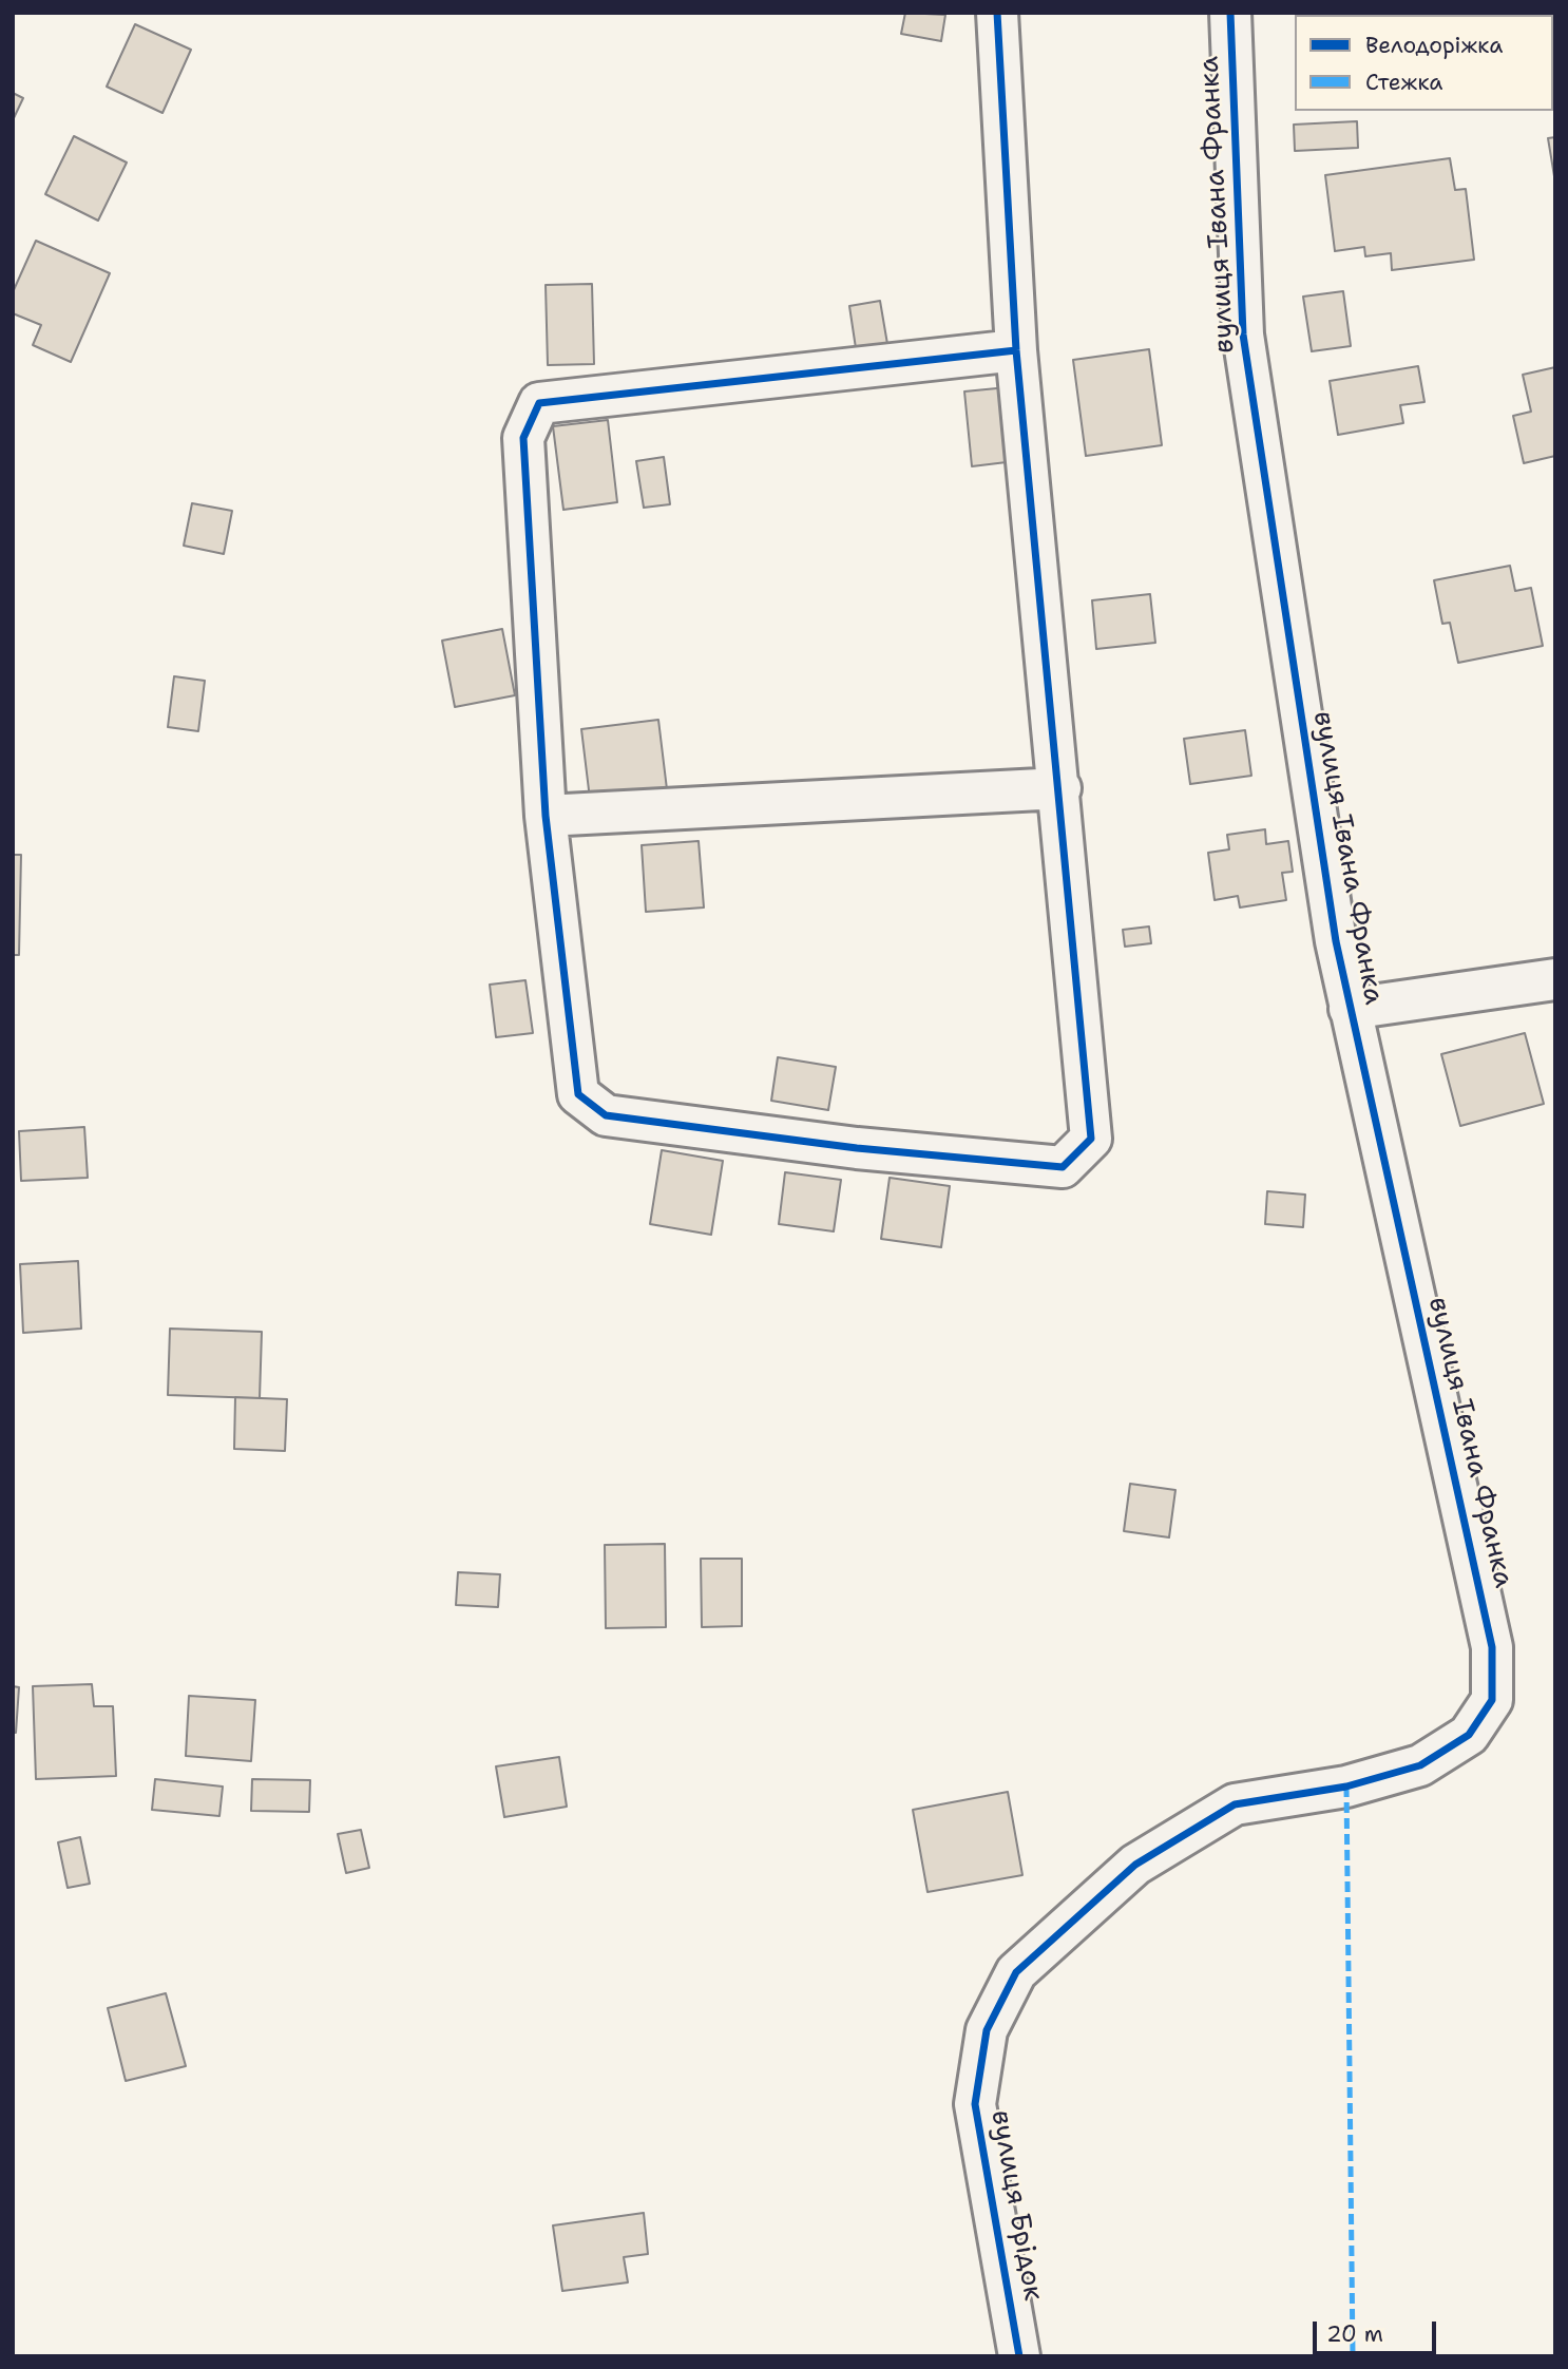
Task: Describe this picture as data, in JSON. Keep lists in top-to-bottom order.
{
  "streets": {
    "street": ["вулиця Івана Франка", "вулиця Брідок"]
  },
  "crossings": [
    ["вулиця Івана Франка", "вулиця Брідок"]
  ],
  "legend": ["Велодоріжка", "Стежка"],
  "scale_bar": "20 m"
}
